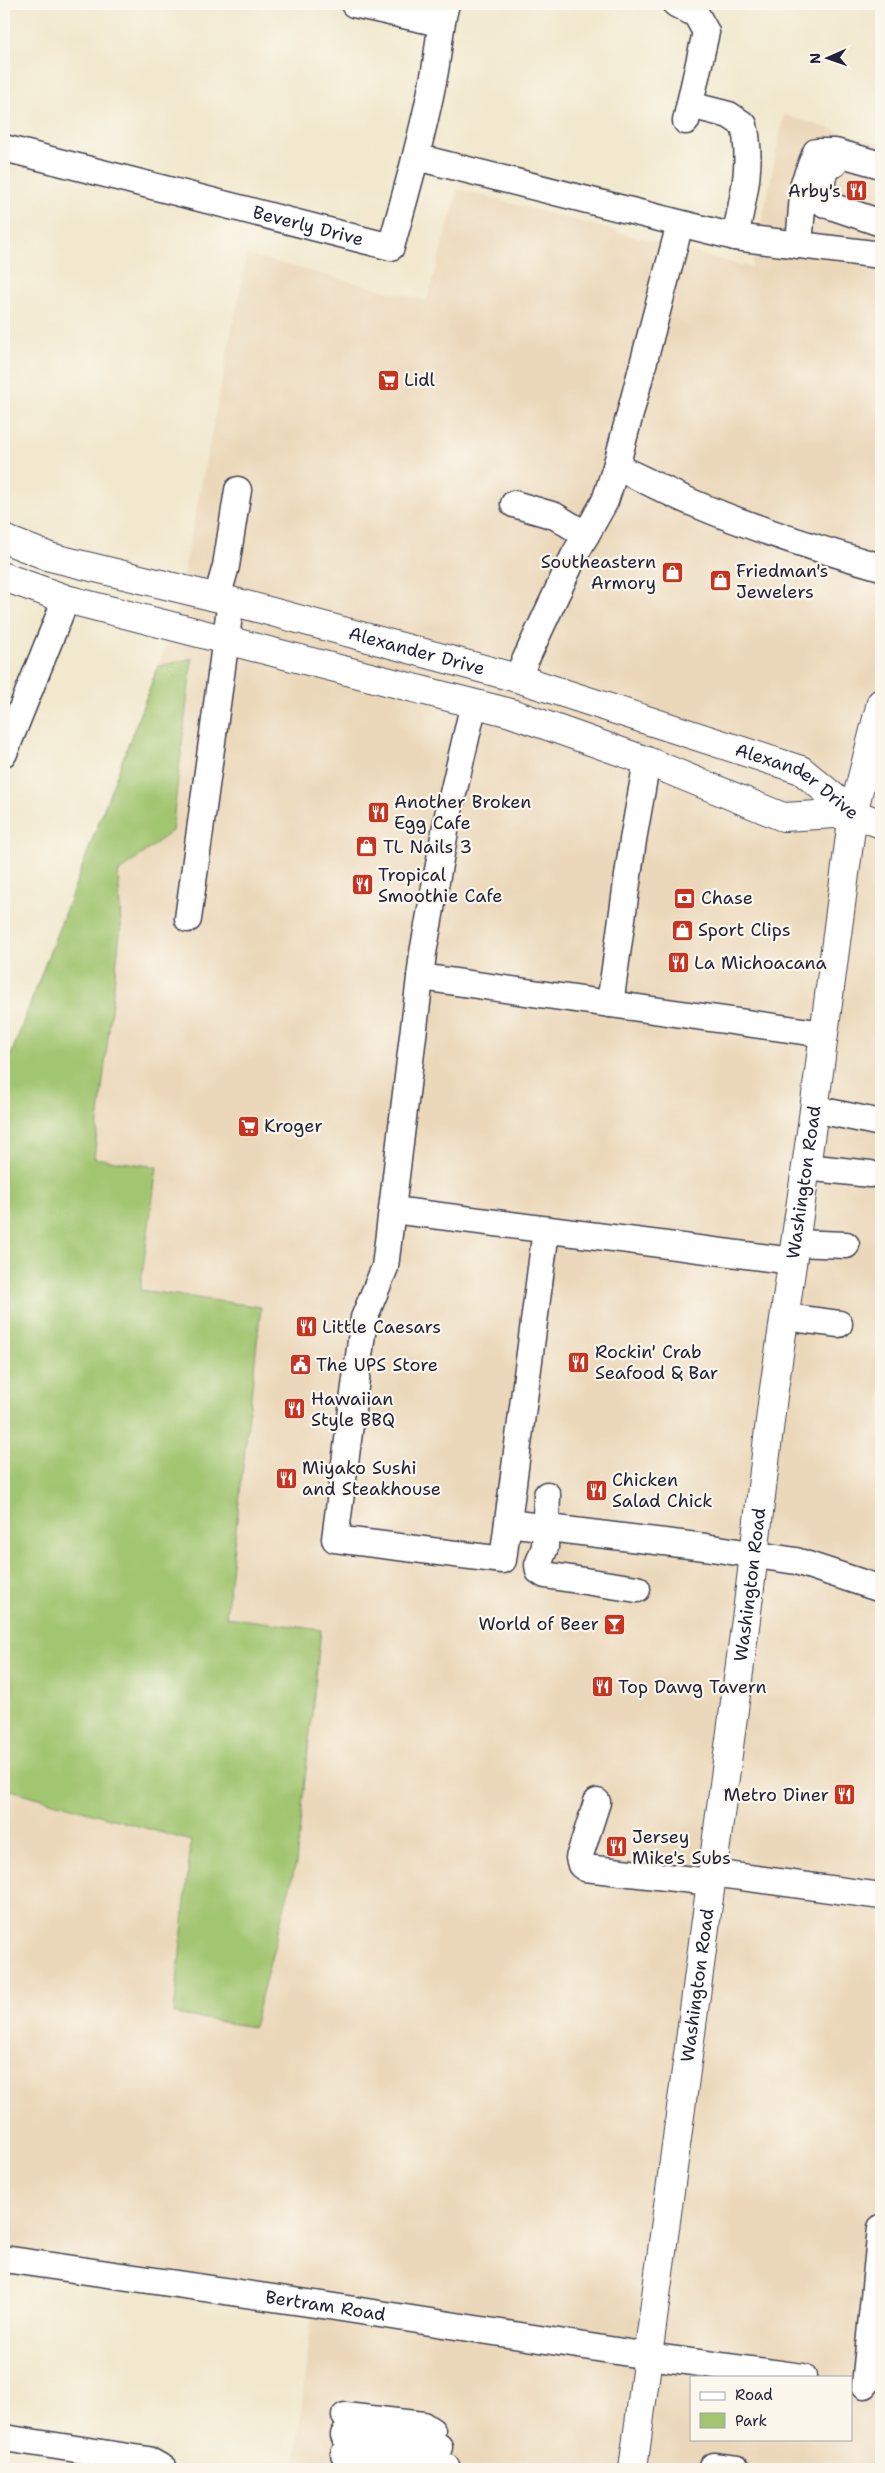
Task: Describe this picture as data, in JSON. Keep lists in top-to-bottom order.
{
  "streets": {
    "main road": ["Alexander Drive", "Washington Road"],
    "street": ["Beverly Drive", "Bertram Road"]
  },
  "crossings": [
    ["Alexander Drive", "Washington Road"],
    ["Washington Road", "Bertram Road"]
  ],
  "places": {
    "restaurant": [
      "Arby's",
      "Another Broken Egg Cafe",
      "Tropical Smoothie Cafe",
      "La Michoacana",
      "Little Caesars",
      "Rockin' Crab Seafood & Bar",
      "Hawaiian Style BBQ",
      "Miyako Sushi and Steakhouse",
      "Chicken Salad Chick",
      "Top Dawg Tavern",
      "Metro Diner",
      "Jersey Mike's Subs"
    ],
    "supermarket": ["Lidl", "Kroger"],
    "shop": [
      "Southeastern Armory",
      "Friedman's Jewelers",
      "TL Nails 3",
      "Sport Clips"
    ],
    "bank": ["Chase"],
    "public building": ["The UPS Store"],
    "bar": ["World of Beer"]
  },
  "legend": ["Road", "Park"],
  "north": "left"
}
